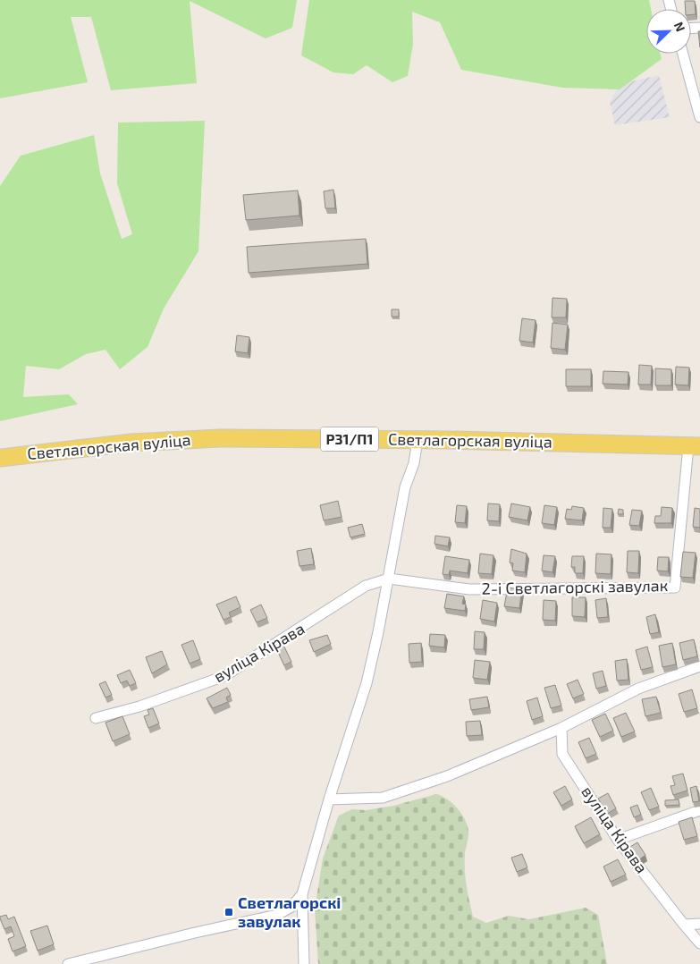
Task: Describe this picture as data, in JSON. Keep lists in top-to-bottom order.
{
  "streets": {
    "main road": ["Р31/П1", "Светлагорская вуліца"],
    "street": ["2-і Светлагорскі завулак", "вуліца Кірава"]
  },
  "crossings": [
    ["Светлагорская вуліца", "2-і Светлагорскі завулак"],
    ["2-і Светлагорскі завулак", "вуліца Кірава"]
  ],
  "places": {
    "transit": ["Светлагорскі завулак"]
  },
  "north": "top right"
}
